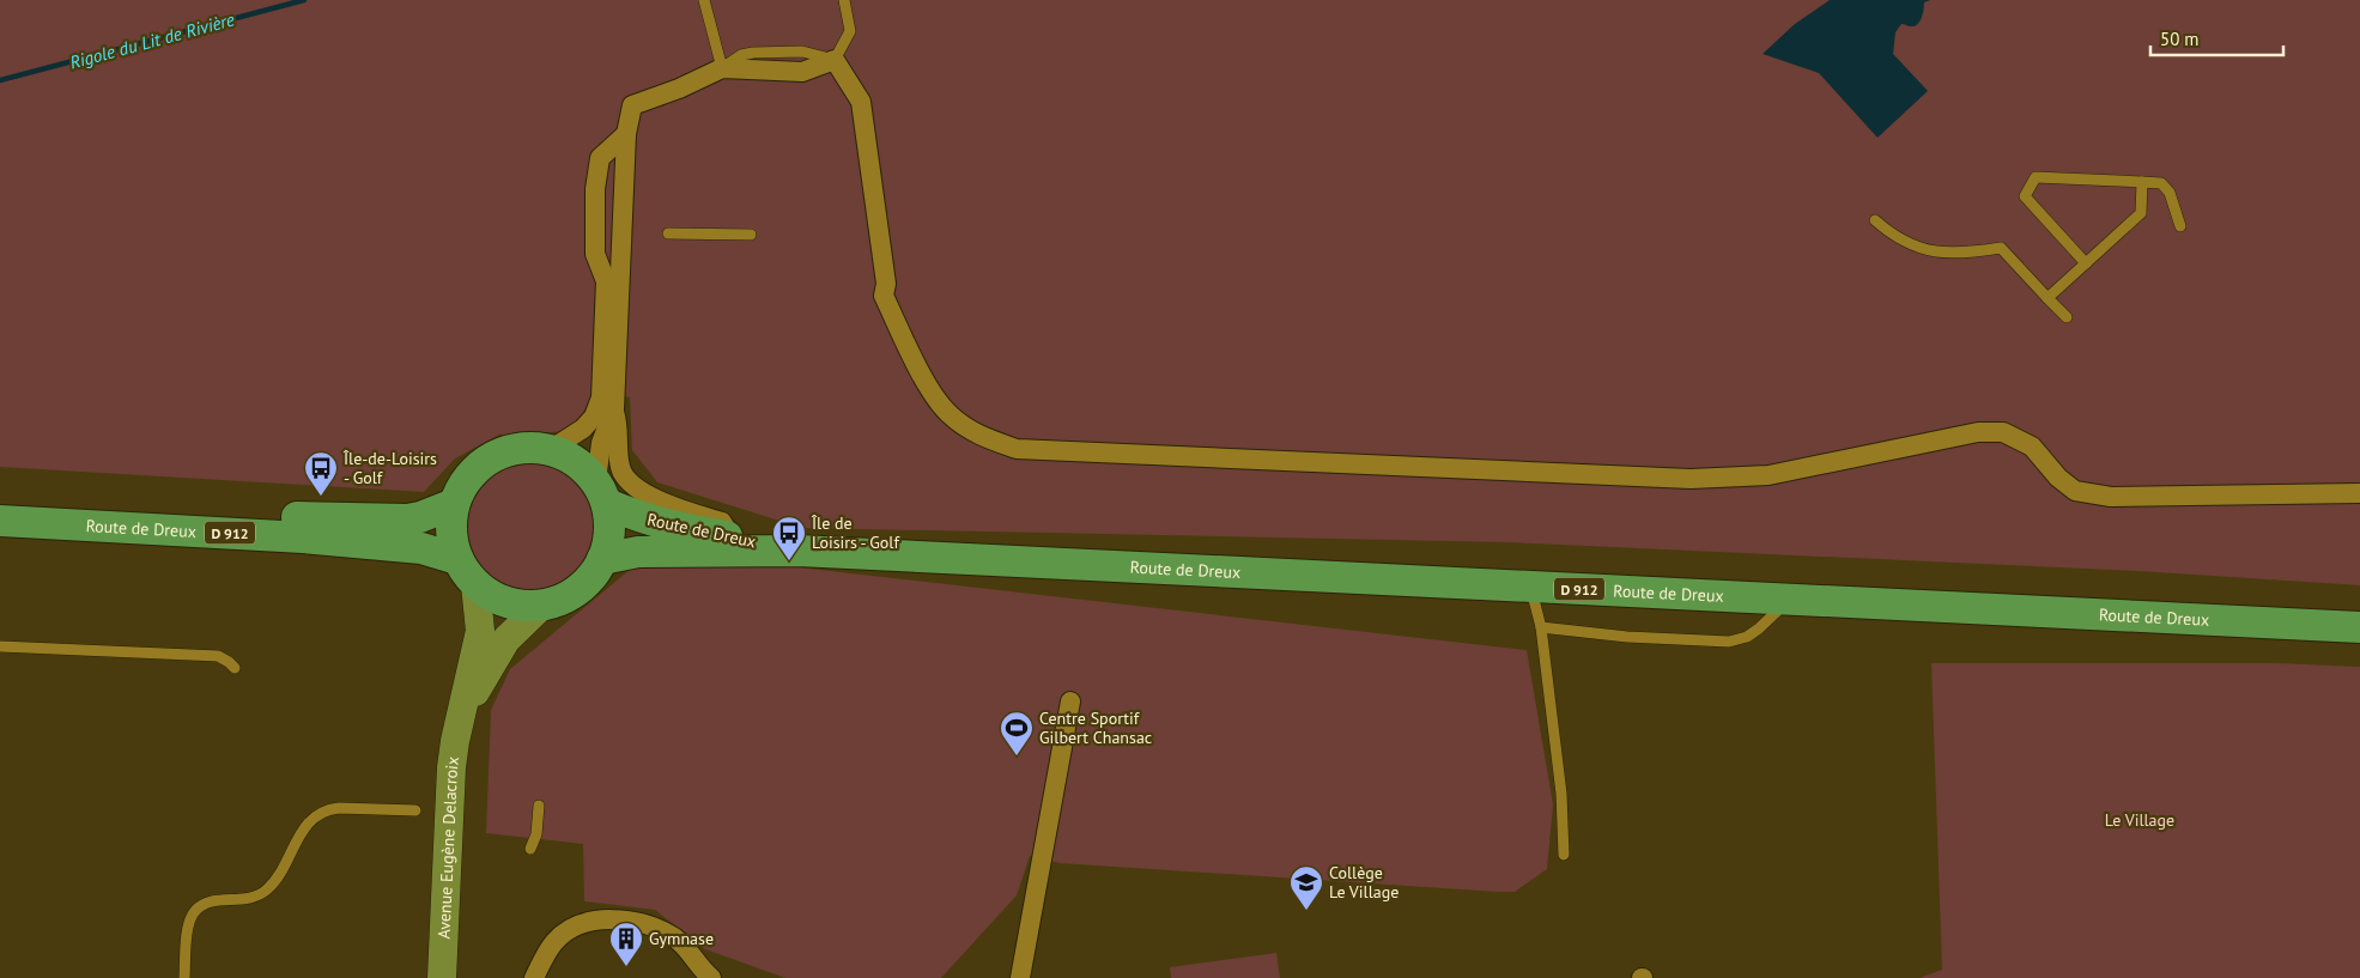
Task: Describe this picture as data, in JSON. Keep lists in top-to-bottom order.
{
  "streets": {
    "main road": ["Route de Dreux", "D 912", "Avenue Eugène Delacroix"]
  },
  "crossings": [
    ["Route de Dreux", "Avenue Eugène Delacroix"]
  ],
  "water": ["Rigole du Lit de Rivière"],
  "parks": ["Le Village"],
  "places": {
    "bus stop": ["Île-de-Loisirs - Golf", "Île de Loisirs - Golf"],
    "sports": ["Centre Sportif Gilbert Chansac"],
    "school or university": ["Collège Le Village"],
    "building": ["Gymnase"]
  },
  "scale_bar": "50 m"
}
